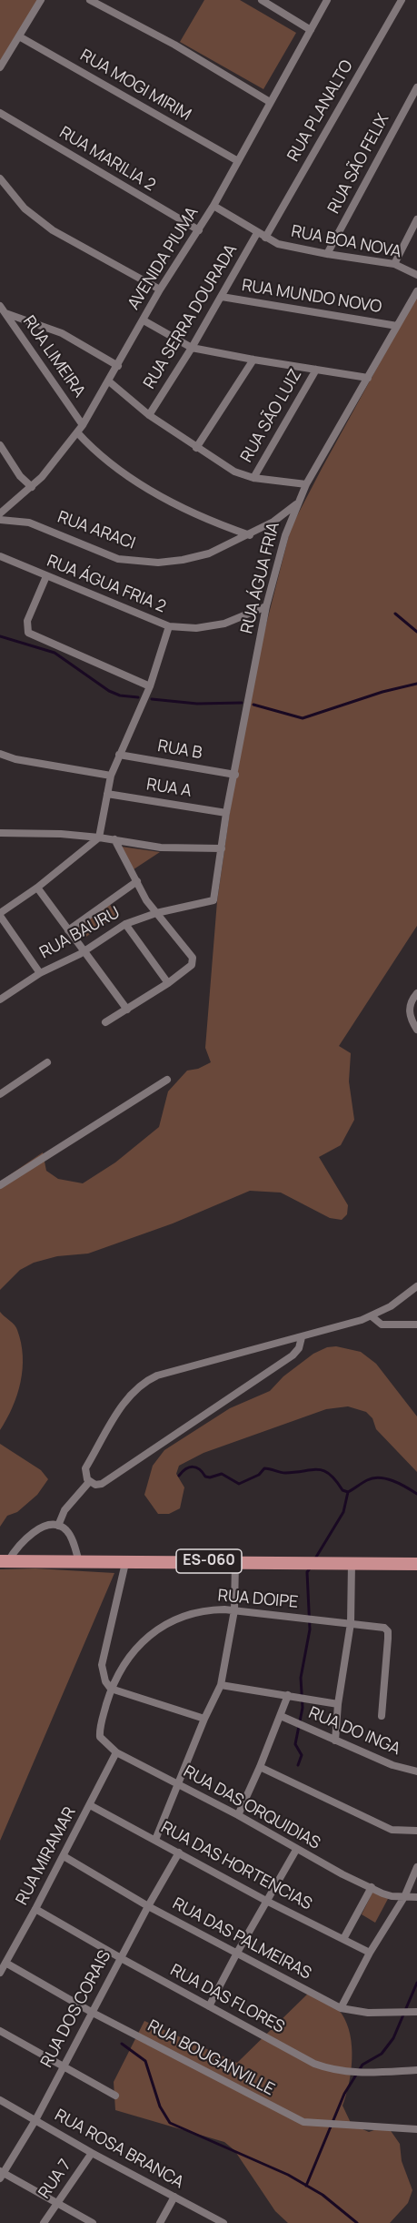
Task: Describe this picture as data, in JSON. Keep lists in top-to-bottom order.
{
  "streets": {
    "main road": ["ES-060"],
    "street": [
      "RUA MOGI MIRIM",
      "RUA PLANALTO",
      "RUA MARILIA 2",
      "RUA SÃO FELIX",
      "RUA BOA NOVA",
      "AVENIDA PIUMA",
      "RUA MUNDO NOVO",
      "RUA SERRA DOURADA",
      "RUA LIMEIRA",
      "RUA SÃO LUIZ",
      "RUA ARACI",
      "RUA ÁGUA FRIA",
      "RUA ÁGUA FRIA 2",
      "RUA B",
      "RUA A",
      "RUA BAURU",
      "RUA DOIPE",
      "RUA DO INGA",
      "RUA DAS ORQUIDIAS",
      "RUA MIRAMAR",
      "RUA DAS HORTENCIAS",
      "RUA DAS PALMEIRAS",
      "RUA DAS FLORES",
      "RUA DOS CORAIS",
      "RUA BOUGANVILLE",
      "RUA ROSA BRANCA",
      "RUA 7"
    ]
  },
  "crossings": [
    ["RUA MOGI MIRIM", "AVENIDA PIUMA"],
    ["RUA PLANALTO", "RUA BOA NOVA"],
    ["RUA MARILIA 2", "AVENIDA PIUMA"],
    ["RUA SÃO FELIX", "RUA BOA NOVA"],
    ["RUA BOA NOVA", "AVENIDA PIUMA"],
    ["RUA BOA NOVA", "RUA SERRA DOURADA"],
    ["AVENIDA PIUMA", "RUA LIMEIRA"],
    ["RUA MUNDO NOVO", "RUA SERRA DOURADA"],
    ["RUA MUNDO NOVO", "RUA ÁGUA FRIA"],
    ["RUA ARACI", "RUA ÁGUA FRIA"],
    ["RUA ÁGUA FRIA", "RUA ÁGUA FRIA 2"],
    ["RUA ÁGUA FRIA", "RUA B"],
    ["RUA ÁGUA FRIA", "RUA A"],
    ["RUA ÁGUA FRIA", "RUA BAURU"],
    ["RUA DOIPE", "RUA DAS ORQUIDIAS"],
    ["RUA DAS ORQUIDIAS", "RUA MIRAMAR"],
    ["RUA MIRAMAR", "RUA DAS HORTENCIAS"],
    ["RUA MIRAMAR", "RUA DAS PALMEIRAS"],
    ["RUA MIRAMAR", "RUA DAS FLORES"],
    ["RUA MIRAMAR", "RUA BOUGANVILLE"],
    ["RUA DAS HORTENCIAS", "RUA DOS CORAIS"],
    ["RUA DAS PALMEIRAS", "RUA DOS CORAIS"],
    ["RUA DAS FLORES", "RUA DOS CORAIS"],
    ["RUA DOS CORAIS", "RUA BOUGANVILLE"],
    ["RUA DOS CORAIS", "RUA ROSA BRANCA"],
    ["RUA ROSA BRANCA", "RUA 7"]
  ]
}
